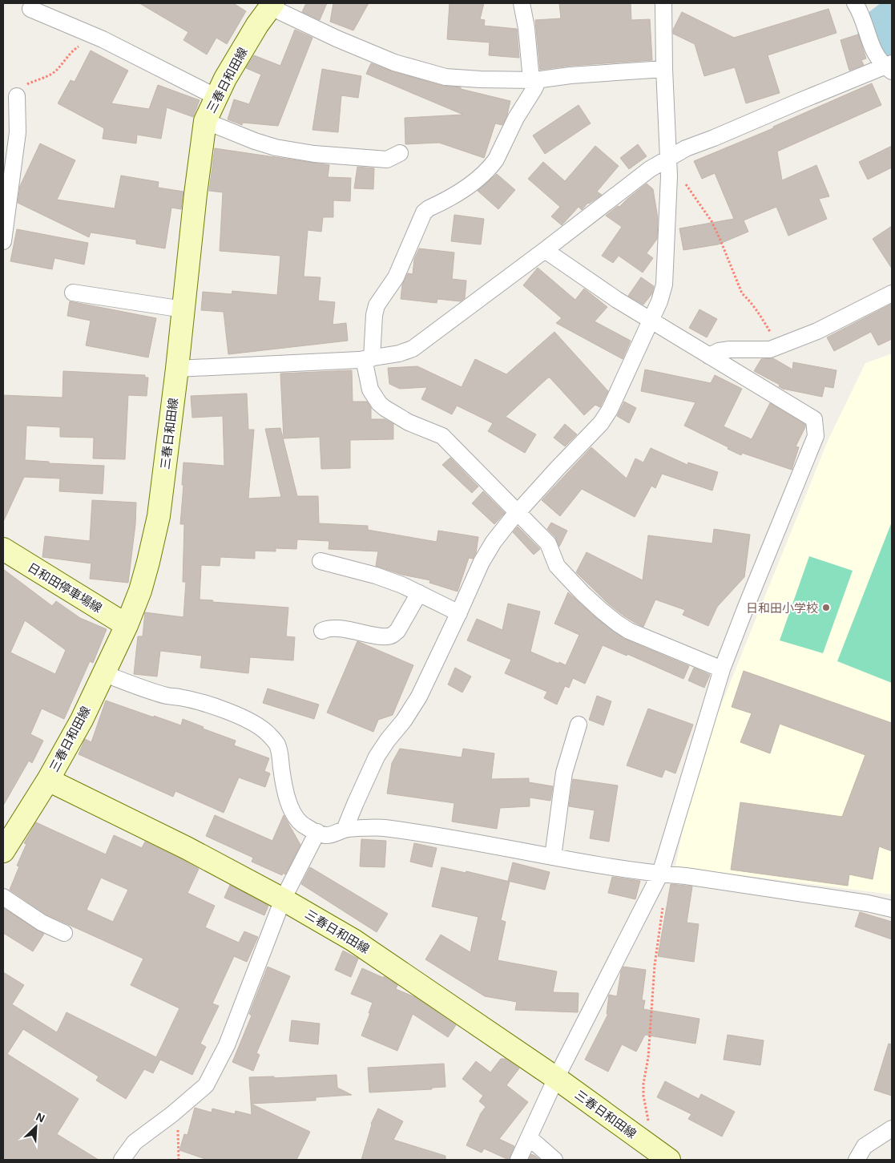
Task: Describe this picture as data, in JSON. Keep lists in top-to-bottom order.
{
  "streets": {
    "main road": ["三春日和田線", "日和田停車場線"]
  },
  "crossings": [
    ["三春日和田線", "日和田停車場線"]
  ],
  "places": ["日和田小学校"],
  "north": "top right"
}
